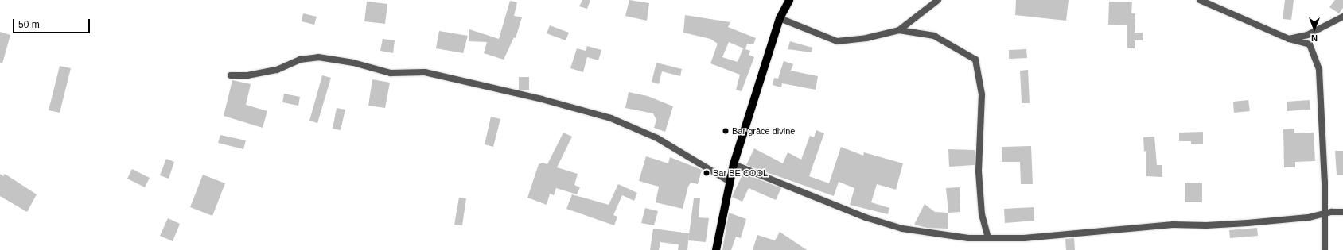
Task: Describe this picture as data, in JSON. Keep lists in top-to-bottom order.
{
  "places": ["Bar grâce divine", "Bar BE COOL"],
  "scale_bar": "50 m",
  "north": "bottom"
}
